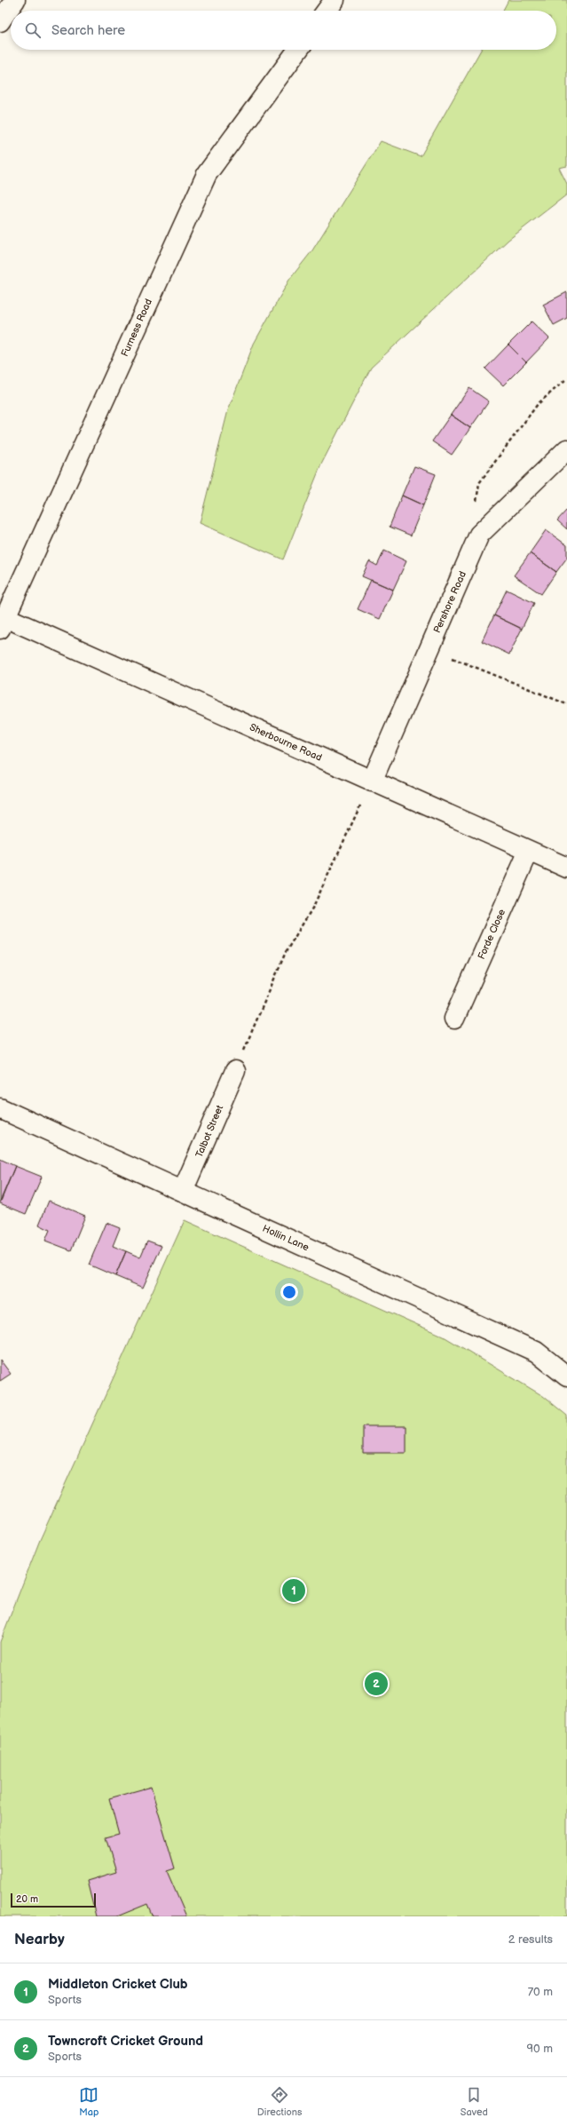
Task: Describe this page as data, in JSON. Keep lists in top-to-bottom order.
{
  "streets": {
    "street": [
      "Furness Road",
      "Pershore Road",
      "Sherbourne Road",
      "Forde Close",
      "Talbot Street",
      "Hollin Lane"
    ]
  },
  "crossings": [
    ["Furness Road", "Sherbourne Road"],
    ["Pershore Road", "Sherbourne Road"],
    ["Sherbourne Road", "Forde Close"],
    ["Talbot Street", "Hollin Lane"]
  ],
  "scale_bar": "20 m",
  "page": {
    "search": "Search here",
    "pins": ["1", "2"],
    "scale": "20 m",
    "heading": ["Nearby", "2 results"],
    "list": [
      {
        "mark": "1",
        "name": "Middleton Cricket Club",
        "note": "Sports",
        "value": "70 m"
      },
      {
        "mark": "2",
        "name": "Towncroft Cricket Ground",
        "note": "Sports",
        "value": "90 m"
      }
    ],
    "nav": ["Map", "Directions", "Saved"]
  }
}
